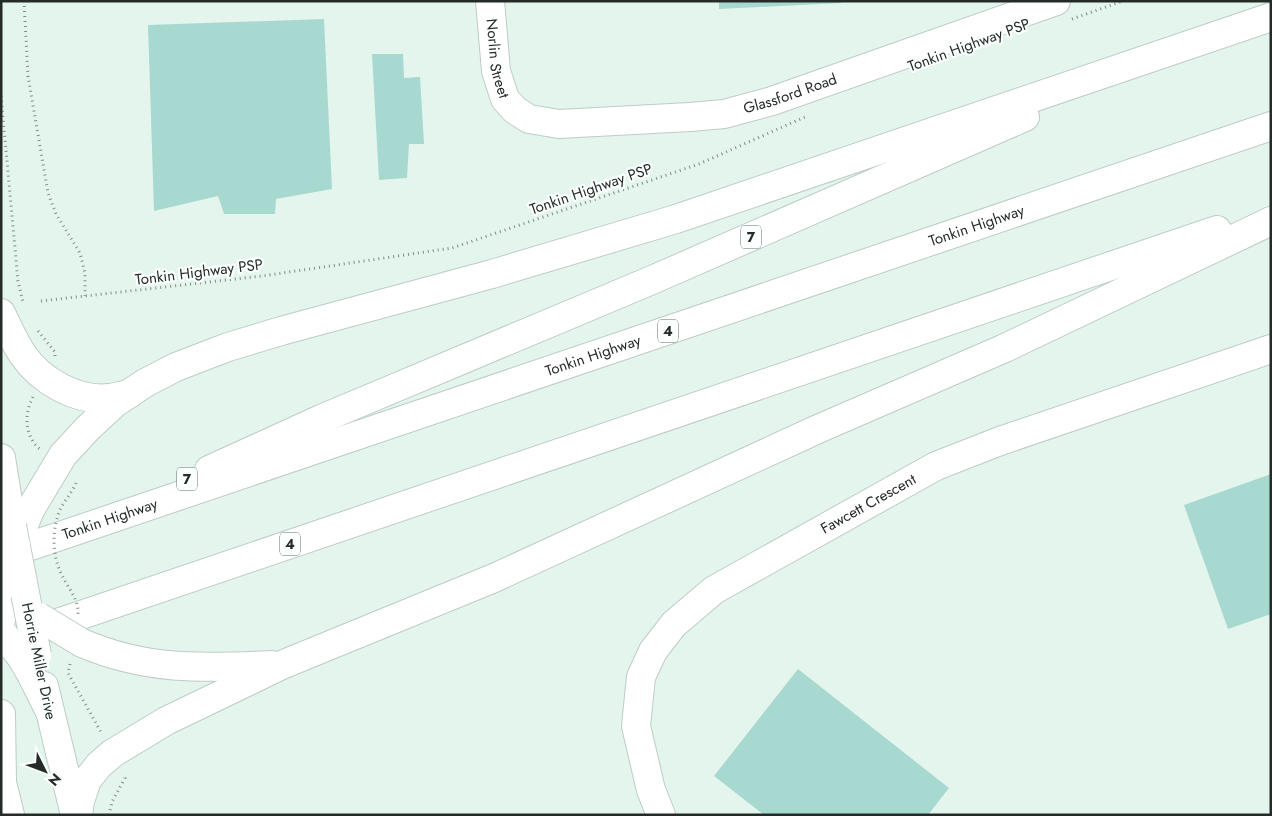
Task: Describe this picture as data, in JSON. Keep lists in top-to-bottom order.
{
  "streets": {
    "main road": [
      "Norlin Street",
      "Glassford Road",
      "Tonkin Highway",
      "7",
      "4",
      "Fawcett Crescent",
      "Horrie Miller Drive"
    ],
    "path": ["Tonkin Highway PSP"]
  },
  "crossings": [
    ["Norlin Street", "Glassford Road"],
    ["Tonkin Highway", "7"],
    ["Tonkin Highway", "Horrie Miller Drive"]
  ],
  "north": "bottom right"
}
